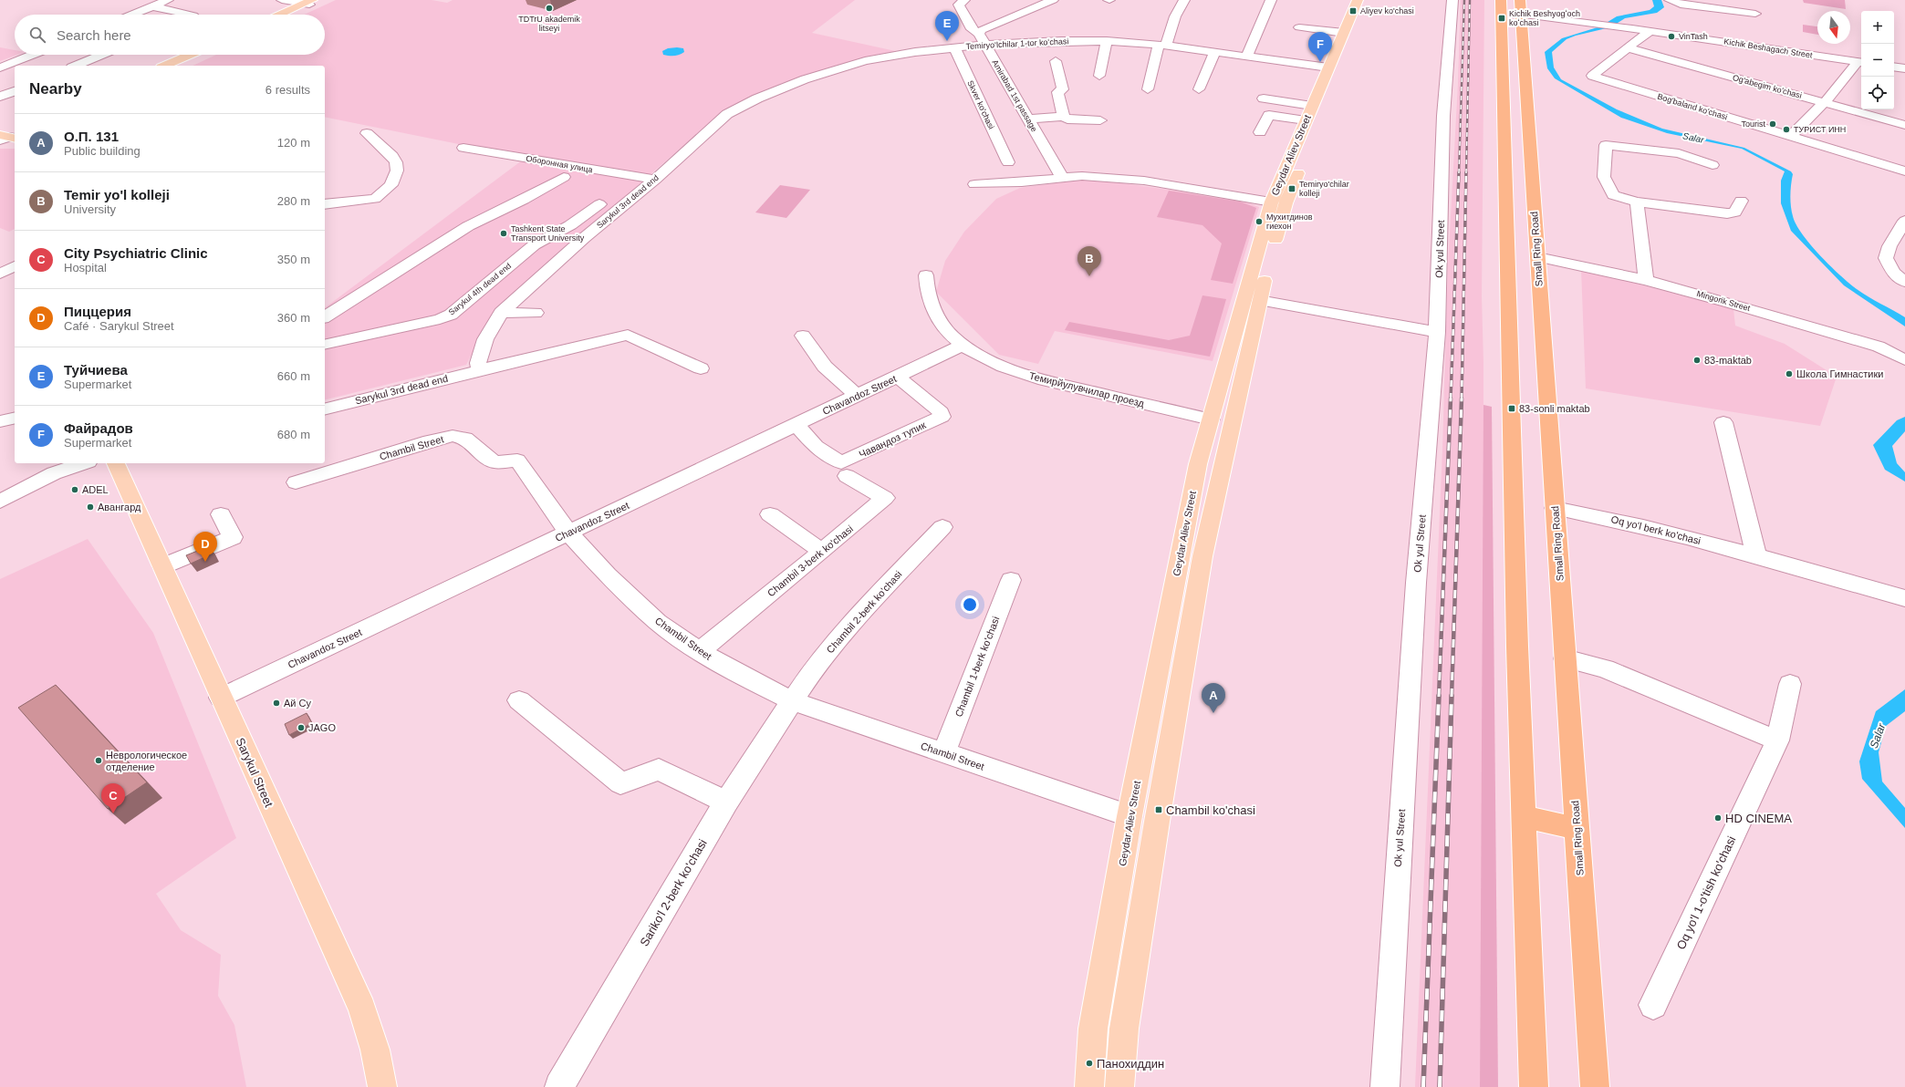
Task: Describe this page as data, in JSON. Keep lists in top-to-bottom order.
{
  "streets": {
    "highway": ["Small Ring Road"],
    "main road": ["Geydar Aliev Street", "Sarykul Street"],
    "street": [
      "Temiryo‘lchilar 1-tor koʻchasi",
      "Kichik Beshagach Street",
      "Og'abegim ko'chasi",
      "Amirabad 1st passage",
      "Skver ko'chasi",
      "Bog'baland ko'chasi",
      "Оборонная улица",
      "Sarykul 3rd dead end",
      "Ok yul Street",
      "Sarykul 4th dead end",
      "Mingorik Street",
      "Темирйулувчилар проезд",
      "Chavandoz Street",
      "Чавандоз тупик",
      "Chambil Street",
      "Oq yo'l berk ko'chasi",
      "Chambil 3-berk ko'chasi",
      "Chambil 2-berk ko'chasi",
      "Chambil 1-berk ko'chasi",
      "Sariko'l 2-berk ko'chasi",
      "Oq yo'l 1-o'tish ko'chasi"
    ]
  },
  "crossings": [
    ["Temiryo‘lchilar 1-tor koʻchasi", "Amirabad 1st passage"],
    ["Temiryo‘lchilar 1-tor koʻchasi", "Skver ko'chasi"],
    ["Temiryo‘lchilar 1-tor koʻchasi", "Geydar Aliev Street"],
    ["Temiryo‘lchilar 1-tor koʻchasi", "Sarykul 3rd dead end"],
    ["Kichik Beshagach Street", "Bog'baland ko'chasi"],
    ["Kichik Beshagach Street", "Small Ring Road"],
    ["Og'abegim ko'chasi", "Bog'baland ko'chasi"],
    ["Geydar Aliev Street", "Темирйулувчилар проезд"],
    ["Geydar Aliev Street", "Chambil Street"],
    ["Оборонная улица", "Sarykul 3rd dead end"],
    ["Small Ring Road", "Mingorik Street"],
    ["Small Ring Road", "Oq yo'l berk ko'chasi"],
    ["Темирйулувчилар проезд", "Chavandoz Street"],
    ["Chavandoz Street", "Чавандоз тупик"],
    ["Chavandoz Street", "Chambil Street"],
    ["Chavandoz Street", "Sarykul Street"],
    ["Chambil Street", "Chambil 3-berk ko'chasi"],
    ["Chambil Street", "Chambil 2-berk ko'chasi"],
    ["Chambil Street", "Chambil 1-berk ko'chasi"],
    ["Chambil Street", "Sariko'l 2-berk ko'chasi"],
    ["Chambil 2-berk ko'chasi", "Sariko'l 2-berk ko'chasi"]
  ],
  "water": ["Salar"],
  "places": {
    "other": [
      "TDTrU akademik litseyi",
      "VinTash",
      "Tourist",
      "ТУРИСТ ИНН",
      "Мухитдинов гиехон",
      "Tashkent State Transport University",
      "83-maktab",
      "Школа Гимнастики",
      "ADEL",
      "Авангард",
      "Ай Су",
      "JAGO",
      "Неврологическое отделение",
      "HD CINEMA",
      "Панохиддин"
    ],
    "transit": [
      "Aliyev ko'chasi",
      "Kichik Beshyogʻoch koʻchasi",
      "Temiryo'chilar kolleji",
      "83-sonli maktab",
      "Chambil ko'chasi"
    ]
  },
  "north": "bottom",
  "page": {
    "map_buttons": ["+", "−"],
    "pins": [
      "E",
      "F",
      "B",
      "D",
      "A",
      "C"
    ],
    "search": "Search here",
    "heading": ["Nearby", "6 results"],
    "list": [
      {
        "mark": "A",
        "name": "О.П. 131",
        "note": "Public building",
        "value": "120 m"
      },
      {
        "mark": "B",
        "name": "Temir yo'l kolleji",
        "note": "University",
        "value": "280 m"
      },
      {
        "mark": "C",
        "name": "City Psychiatric Clinic",
        "note": "Hospital",
        "value": "350 m"
      },
      {
        "mark": "D",
        "name": "Пиццерия",
        "note": "Café · Sarykul Street",
        "value": "360 m"
      },
      {
        "mark": "E",
        "name": "Туйчиева",
        "note": "Supermarket",
        "value": "660 m"
      },
      {
        "mark": "F",
        "name": "Файрадов",
        "note": "Supermarket",
        "value": "680 m"
      }
    ]
  }
}
